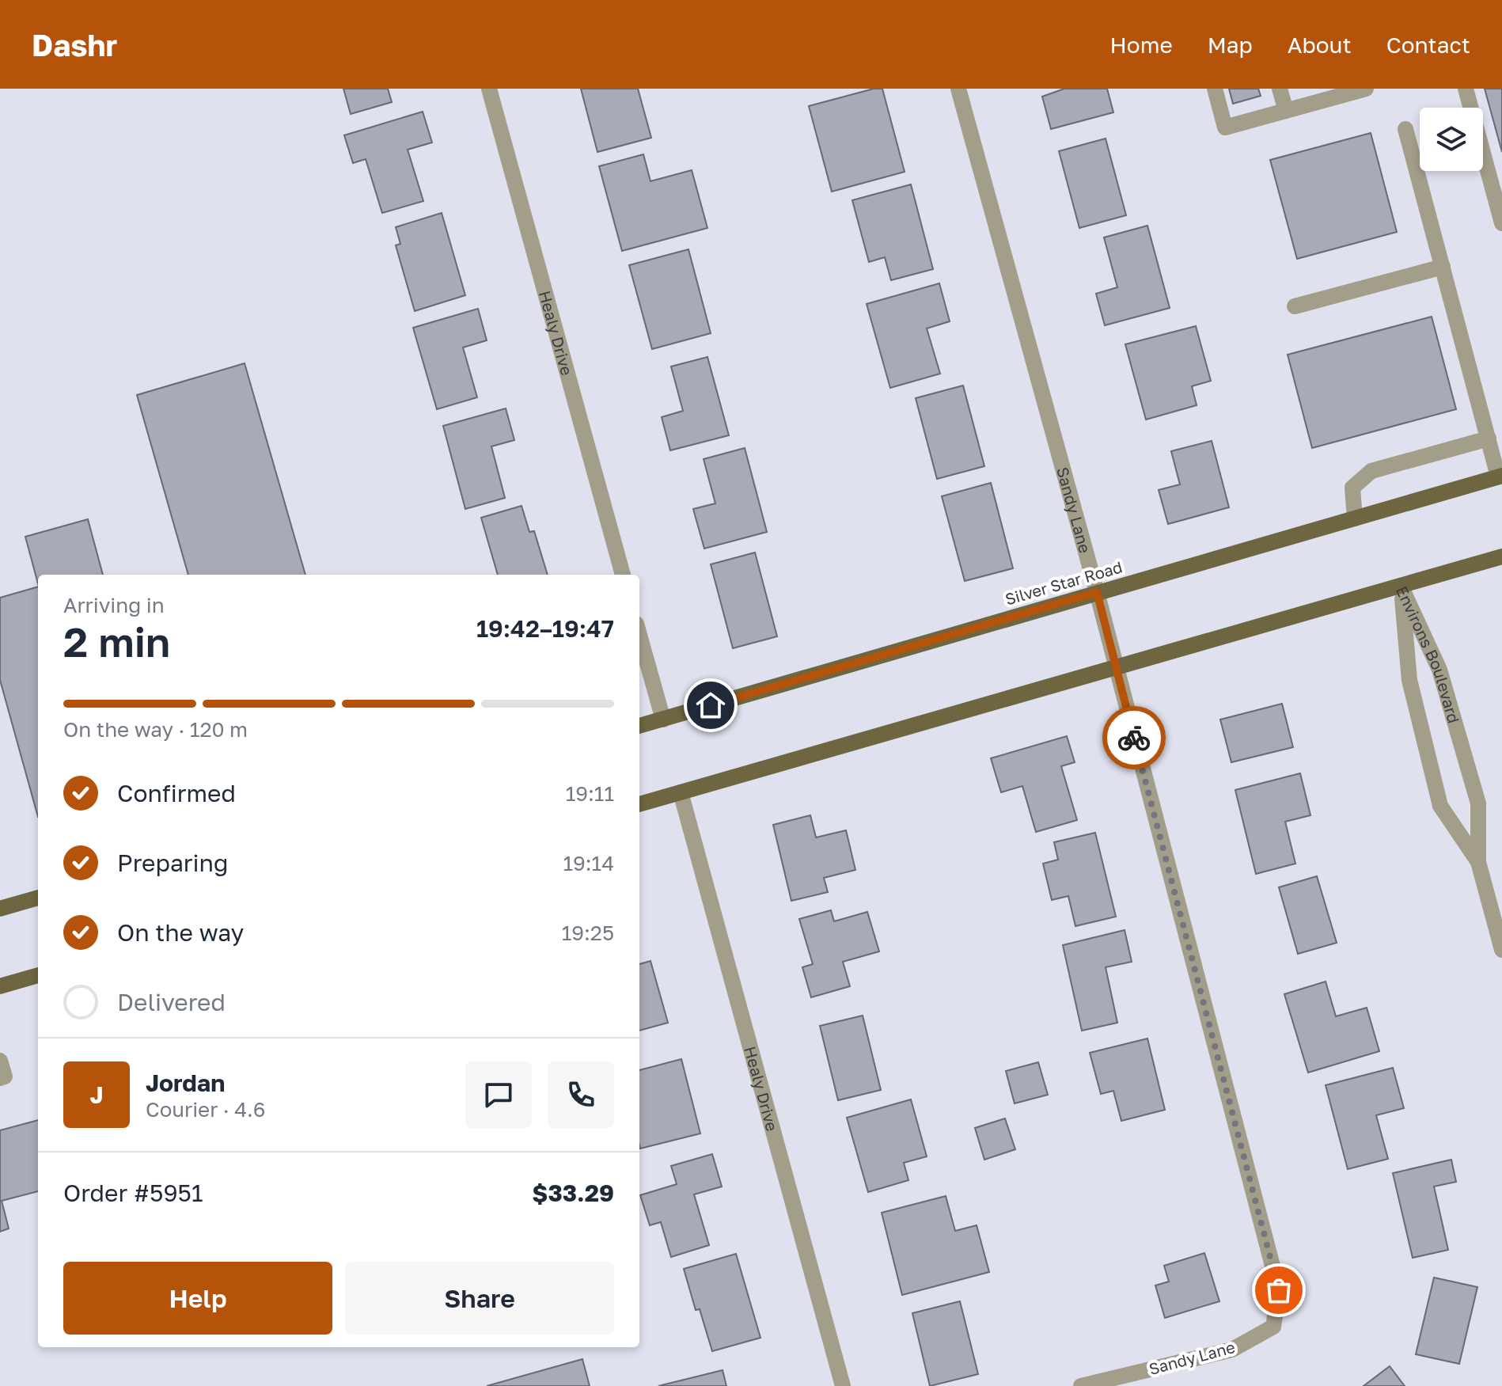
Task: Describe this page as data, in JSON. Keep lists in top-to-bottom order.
{
  "streets": {
    "main road": ["Silver Star Road"],
    "street": ["Healy Drive", "Sandy Lane", "Environs Boulevard"]
  },
  "crossings": [
    ["Sandy Lane", "Silver Star Road"]
  ],
  "page": {
    "header": "Dashr",
    "nav": [
      "Home",
      "Map",
      "About",
      "Contact"
    ],
    "heading": ["2 min", "Arriving in", "19:42–19:47"],
    "panel": [
      "Jordan",
      "Courier · 4.6",
      "Order #5951",
      "$33.29"
    ],
    "bar": "On the way · 120 m",
    "list": [
      ["Confirmed", "19:11"],
      ["Preparing", "19:14"],
      ["On the way", "19:25"],
      "Delivered"
    ],
    "round": "J",
    "buttons": ["Help", "Share"]
  }
}
